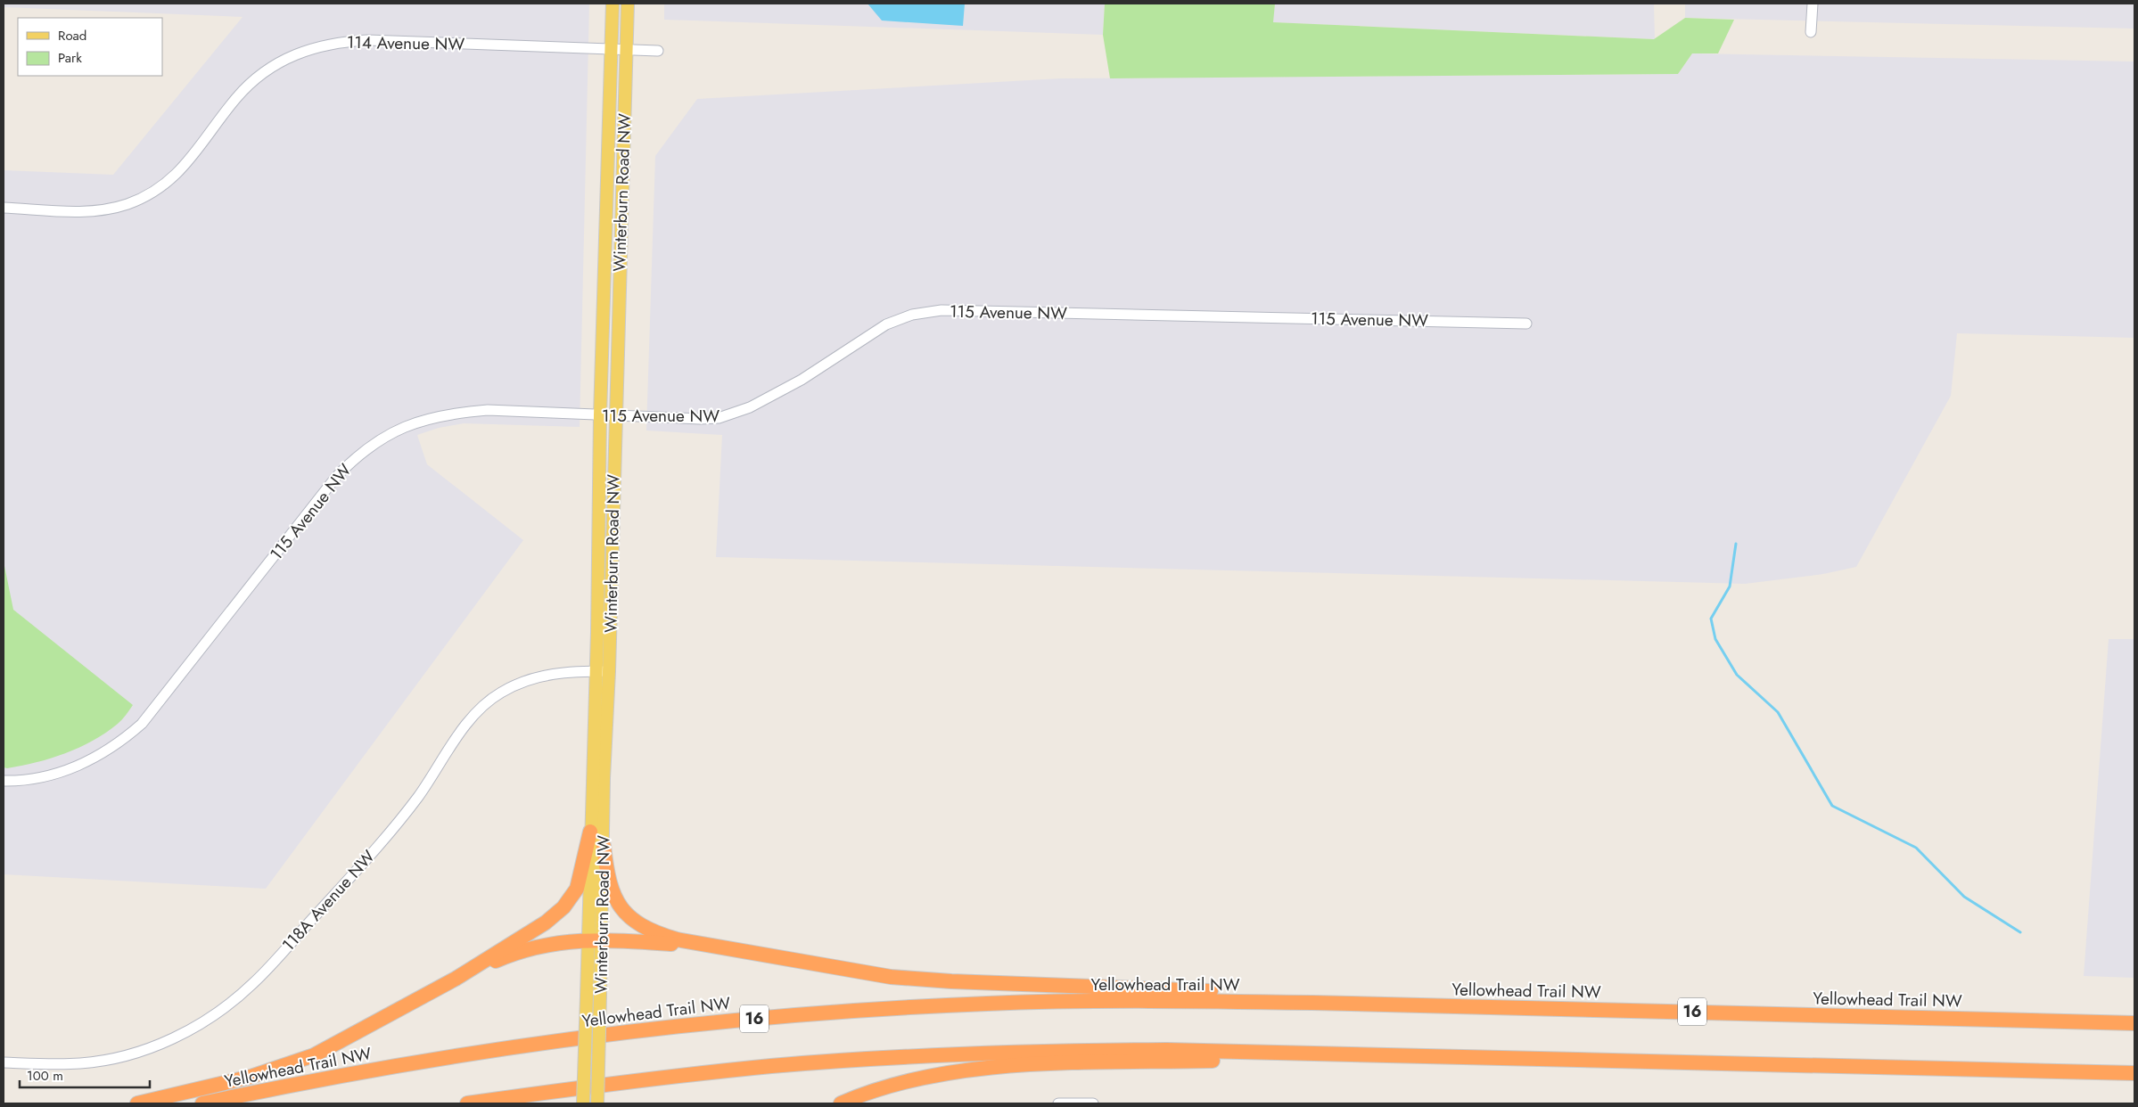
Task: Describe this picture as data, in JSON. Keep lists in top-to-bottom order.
{
  "streets": {
    "highway": ["Yellowhead Trail NW", "16"],
    "main road": ["Winterburn Road NW"],
    "street": ["114 Avenue NW", "115 Avenue NW", "118A Avenue NW"]
  },
  "crossings": [
    ["114 Avenue NW", "Winterburn Road NW"],
    ["Winterburn Road NW", "115 Avenue NW"],
    ["Winterburn Road NW", "118A Avenue NW"]
  ],
  "legend": ["Road", "Park"],
  "scale_bar": "100 m"
}
